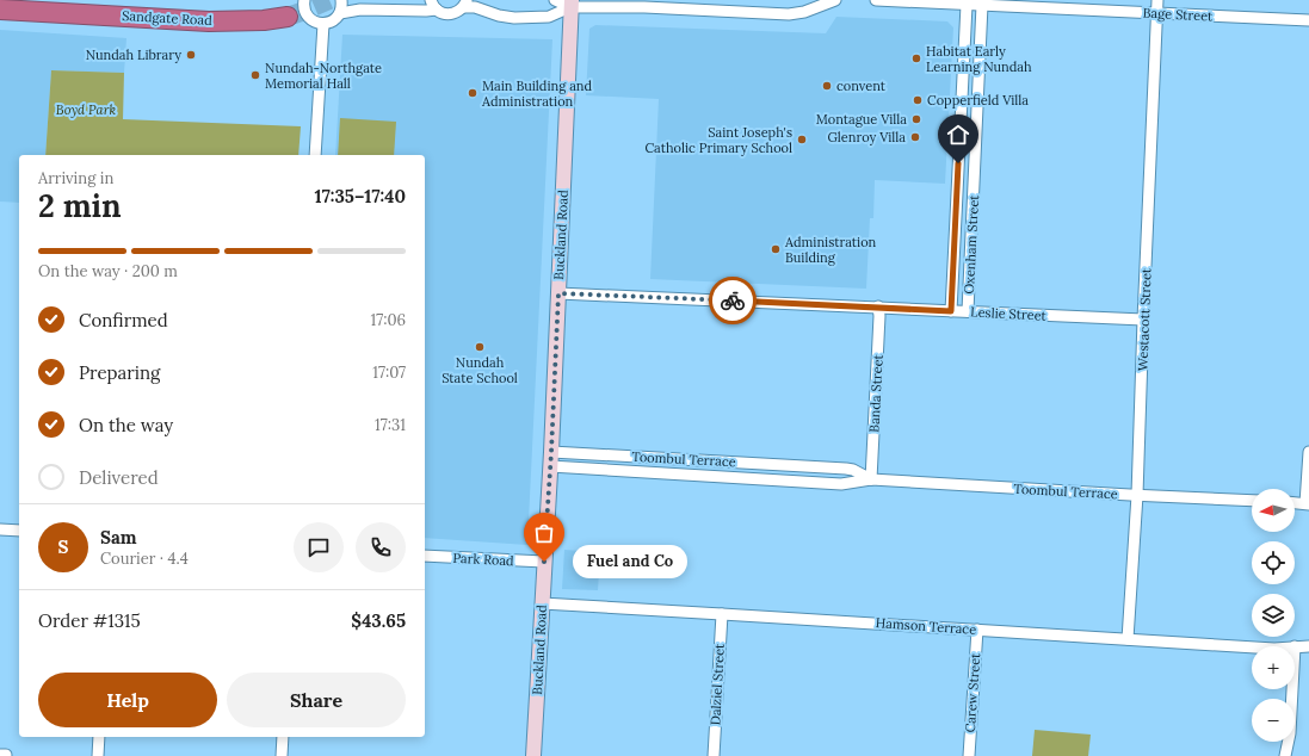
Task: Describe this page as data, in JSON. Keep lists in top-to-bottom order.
{
  "streets": {
    "highway": ["Sandgate Road"],
    "street": [
      "Bage Street",
      "Buckland Road",
      "Oxenham Street",
      "Leslie Street",
      "Westacott Street",
      "Banda Street",
      "Toombul Terrace",
      "Park Road",
      "Hamson Terrace",
      "Dalziel Street",
      "Carew Street"
    ]
  },
  "crossings": [
    ["Bage Street", "Oxenham Street"],
    ["Bage Street", "Westacott Street"],
    ["Buckland Road", "Leslie Street"],
    ["Buckland Road", "Toombul Terrace"],
    ["Buckland Road", "Park Road"],
    ["Buckland Road", "Hamson Terrace"],
    ["Oxenham Street", "Leslie Street"],
    ["Leslie Street", "Westacott Street"],
    ["Leslie Street", "Banda Street"],
    ["Westacott Street", "Toombul Terrace"],
    ["Westacott Street", "Hamson Terrace"],
    ["Banda Street", "Toombul Terrace"],
    ["Hamson Terrace", "Dalziel Street"],
    ["Hamson Terrace", "Carew Street"]
  ],
  "parks": ["Boyd Park"],
  "places": [
    "Nundah Library",
    "Habitat Early Learning Nundah",
    "Nundah-Northgate Memorial Hall",
    "convent",
    "Main Building and Administration",
    "Copperfield Villa",
    "Montague Villa",
    "Glenroy Villa",
    "Saint Joseph's Catholic Primary School",
    "Administration Building",
    "Nundah State School",
    "Fuel and Co"
  ],
  "north": "left",
  "page": {
    "heading": ["2 min", "Arriving in", "17:35–17:40"],
    "panel": [
      "Sam",
      "Courier · 4.4",
      "Order #1315",
      "$43.65"
    ],
    "bar": "On the way · 200 m",
    "list": [
      ["Confirmed", "17:06"],
      ["Preparing", "17:07"],
      ["On the way", "17:31"],
      "Delivered"
    ],
    "map_buttons": ["+", "−"],
    "round": "S",
    "bubble": "Fuel and Co",
    "buttons": ["Help", "Share"]
  }
}
